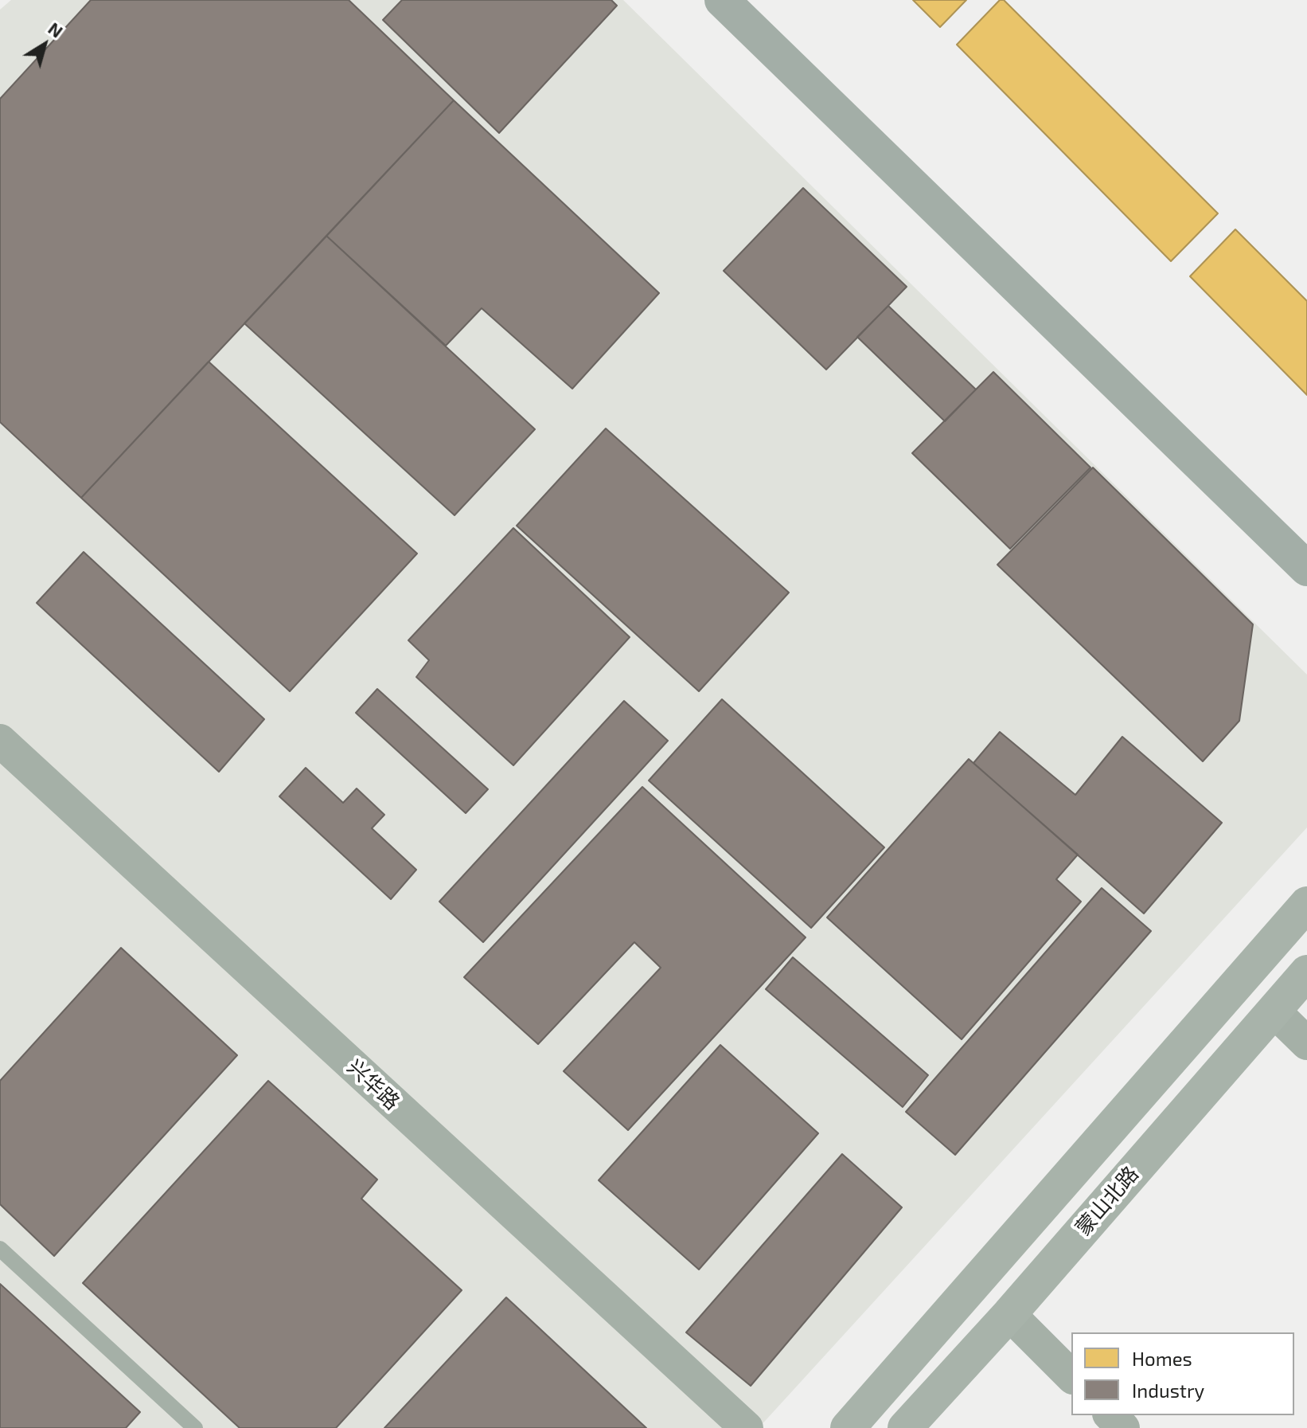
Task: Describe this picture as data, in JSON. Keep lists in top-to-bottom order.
{
  "streets": {
    "main road": ["蒙山北路"],
    "street": ["兴华路"]
  },
  "legend": ["Homes", "Industry"],
  "north": "top right"
}
